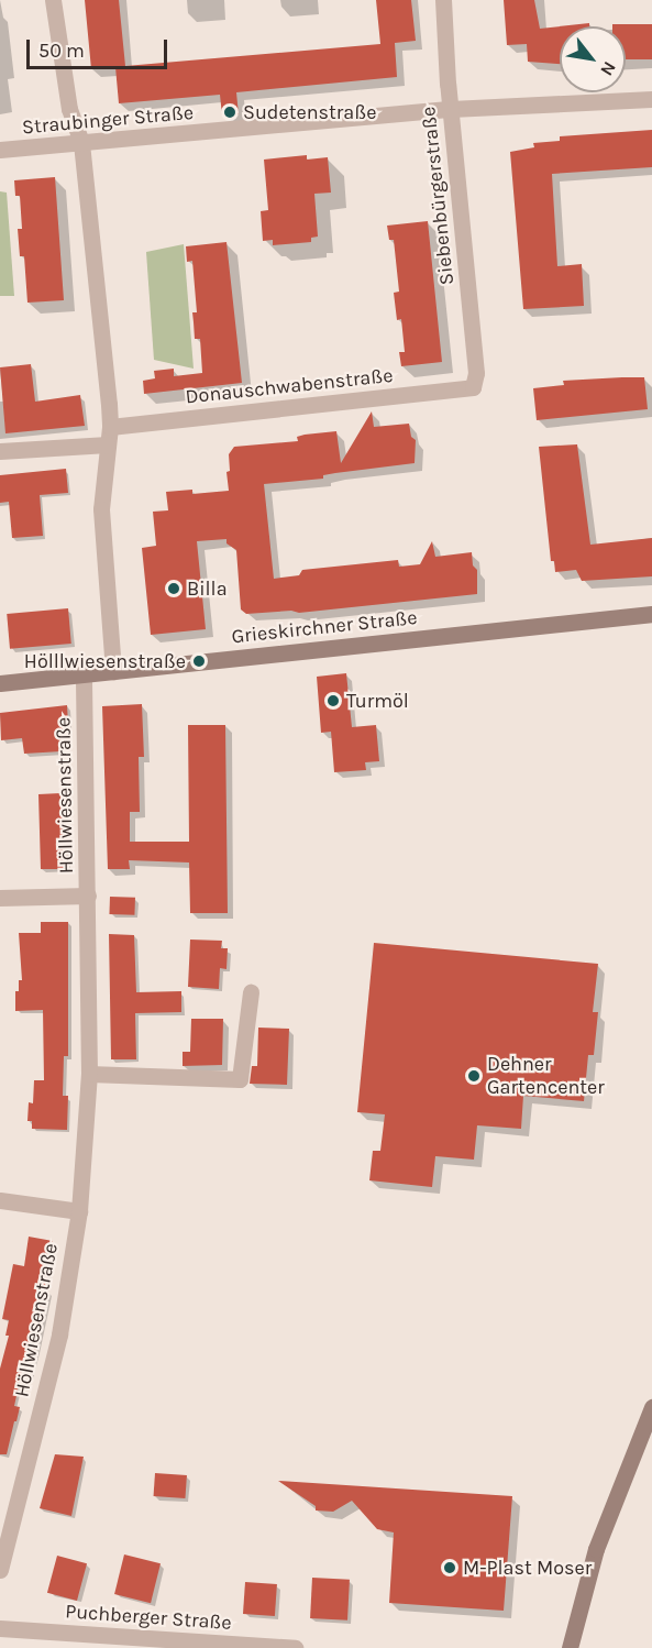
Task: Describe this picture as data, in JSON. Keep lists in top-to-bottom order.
{
  "streets": {
    "main road": ["Grieskirchner Straße"],
    "street": [
      "Straubinger Straße",
      "Siebenbürgerstraße",
      "Donauschwabenstraße",
      "Höllwiesenstraße",
      "Puchberger Straße"
    ]
  },
  "crossings": [
    ["Straubinger Straße", "Siebenbürgerstraße"],
    ["Siebenbürgerstraße", "Donauschwabenstraße"],
    ["Grieskirchner Straße", "Höllwiesenstraße"]
  ],
  "places": [
    "Sudetenstraße",
    "Billa",
    "Hölllwiesenstraße",
    "Turmöl",
    "Dehner Gartencenter",
    "M-Plast Moser"
  ],
  "scale_bar": "50 m",
  "north": "bottom right"
}
